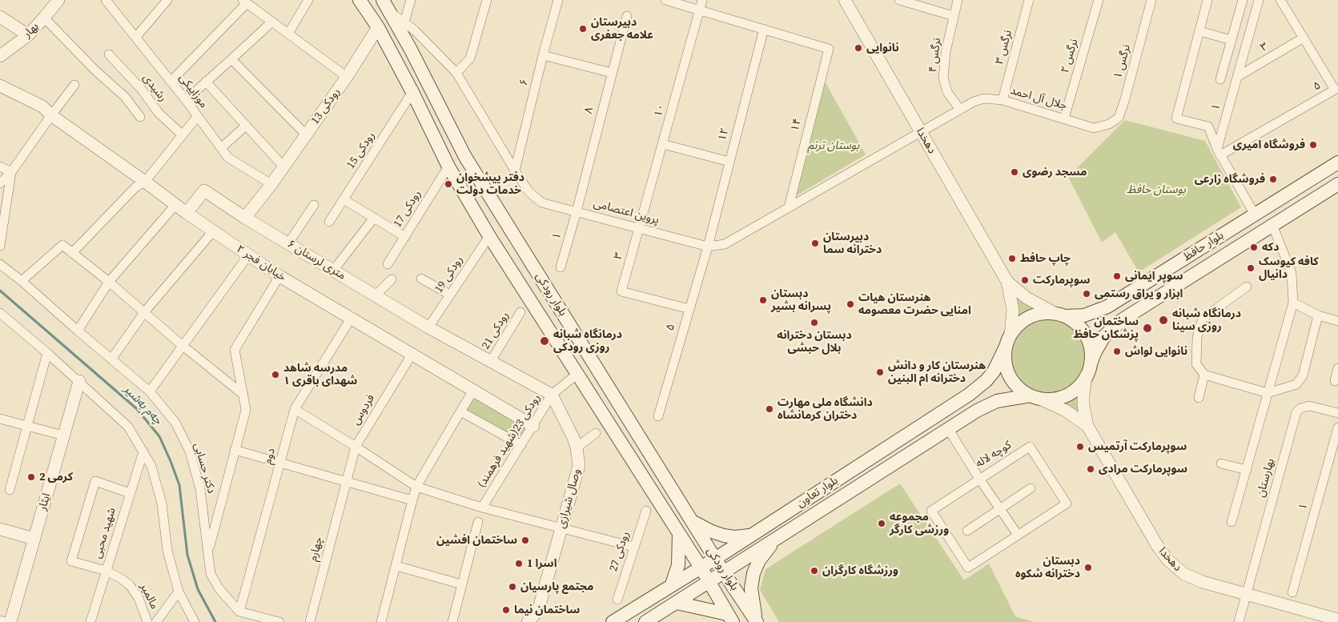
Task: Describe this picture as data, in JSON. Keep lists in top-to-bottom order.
{
  "streets": {
    "main road": ["بلوار حافظ", "بلوار رودکی", "بلوار تعاون"],
    "street": [
      "بهار",
      "نرگس ۳",
      "۳",
      "نرگس ۴",
      "نرگس ۲",
      "نرگس ۱",
      "۶",
      "۵",
      "رشیدی",
      "موزاییکی",
      "جلال آل احمد",
      "رودکی 13",
      "۱",
      "۸",
      "۱۰",
      "۱۴",
      "۱۲",
      "دهخدا",
      "رودکی 15",
      "رودکی 17",
      "پروین اعتصامی",
      "۶ متری لرستان",
      "خیابان فجر ۲",
      "رودکی 19",
      "رودکی 21",
      "فردوس",
      "رودکی 23(شهید فرهمند)",
      "کوچه لاله",
      "دوم",
      "دکتر حسابی",
      "بهارستان",
      "وصال شیرازی",
      "ایثار",
      "شهید محبی",
      "چهارم",
      "رودکی 27",
      "مالمیر"
    ]
  },
  "crossings": [
    ["نرگس ۳", "جلال آل احمد"],
    ["۳", "۵"],
    ["۳", "۱"],
    ["۳", "۱۰"],
    ["۳", "پروین اعتصامی"],
    ["نرگس ۴", "جلال آل احمد"],
    ["نرگس ۲", "جلال آل احمد"],
    ["نرگس ۱", "جلال آل احمد"],
    ["۶", "پروین اعتصامی"],
    ["۵", "۱"],
    ["۵", "۱۲"],
    ["۵", "پروین اعتصامی"],
    ["موزاییکی", "رودکی 13"],
    ["جلال آل احمد", "دهخدا"],
    ["جلال آل احمد", "پروین اعتصامی"],
    ["رودکی 13", "۶ متری لرستان"],
    ["رودکی 13", "بلوار رودکی"],
    ["۱", "۸"],
    ["۱", "پروین اعتصامی"],
    ["۸", "پروین اعتصامی"],
    ["۱۰", "پروین اعتصامی"],
    ["۱۴", "۱۲"],
    ["۱۴", "پروین اعتصامی"],
    ["۱۲", "پروین اعتصامی"],
    ["دهخدا", "پروین اعتصامی"],
    ["دهخدا", "بهارستان"],
    ["رودکی 15", "بلوار رودکی"],
    ["رودکی 17", "بلوار رودکی"],
    ["پروین اعتصامی", "بلوار رودکی"],
    ["بلوار حافظ", "بلوار تعاون"],
    ["۶ متری لرستان", "خیابان فجر ۲"],
    ["۶ متری لرستان", "رودکی 19"],
    ["خیابان فجر ۲", "فردوس"],
    ["خیابان فجر ۲", "رودکی 23(شهید فرهمند)"],
    ["خیابان فجر ۲", "دوم"],
    ["رودکی 19", "بلوار رودکی"],
    ["بلوار رودکی", "رودکی 23(شهید فرهمند)"],
    ["بلوار رودکی", "بلوار تعاون"],
    ["فردوس", "چهارم"],
    ["رودکی 23(شهید فرهمند)", "وصال شیرازی"],
    ["کوچه لاله", "بلوار تعاون"],
    ["دوم", "دکتر حسابی"],
    ["شهید محبی", "مالمیر"]
  ],
  "water": ["چەم بەشیر"],
  "parks": ["بوستان ترنم", "بوستان حافظ"],
  "places": [
    "دبیرستان علامه جعفری",
    "نانوایی",
    "فروشگاه امیری",
    "مسجد رضوی",
    "فروشگاه زارعی",
    "دفتر پیشخوان خدمات دولت",
    "دبیرستان دخترانه سما",
    "دکه",
    "چاپ حافط",
    "کافه کیوسک دانیال",
    "سوپر ایمانی",
    "سوپرمارکت",
    "ابزار و یراق رستمی",
    "دبستان پسرانه بشير",
    "هنرستان هیات امنایی حضرت معصومه",
    "درمانگاه شبانه روزی سینا",
    "دبستان دخترانه بلال حبشی",
    "ساختمان پزشکان حافظ",
    "درمانگاه شبانه روزی رودکی",
    "نانوایی لواش",
    "هنرستان کار و دانش دخترانه ام البنین",
    "مدرسه شاهد شهدای باقری ۱",
    "دانشگاه ملی مهارت دختران کرمانشاه",
    "سوپرمارکت آرتمیس",
    "سوپرمارکت مرادی",
    "کرمی 2",
    "مجموعه ورزشی کارگر",
    "ساختمان افشین",
    "اسرا 1",
    "دبستان دخترانه شکوه",
    "ورزشگاه کارگران",
    "مجتمع پارسیان",
    "ساختمان نیما"
  ]
}
